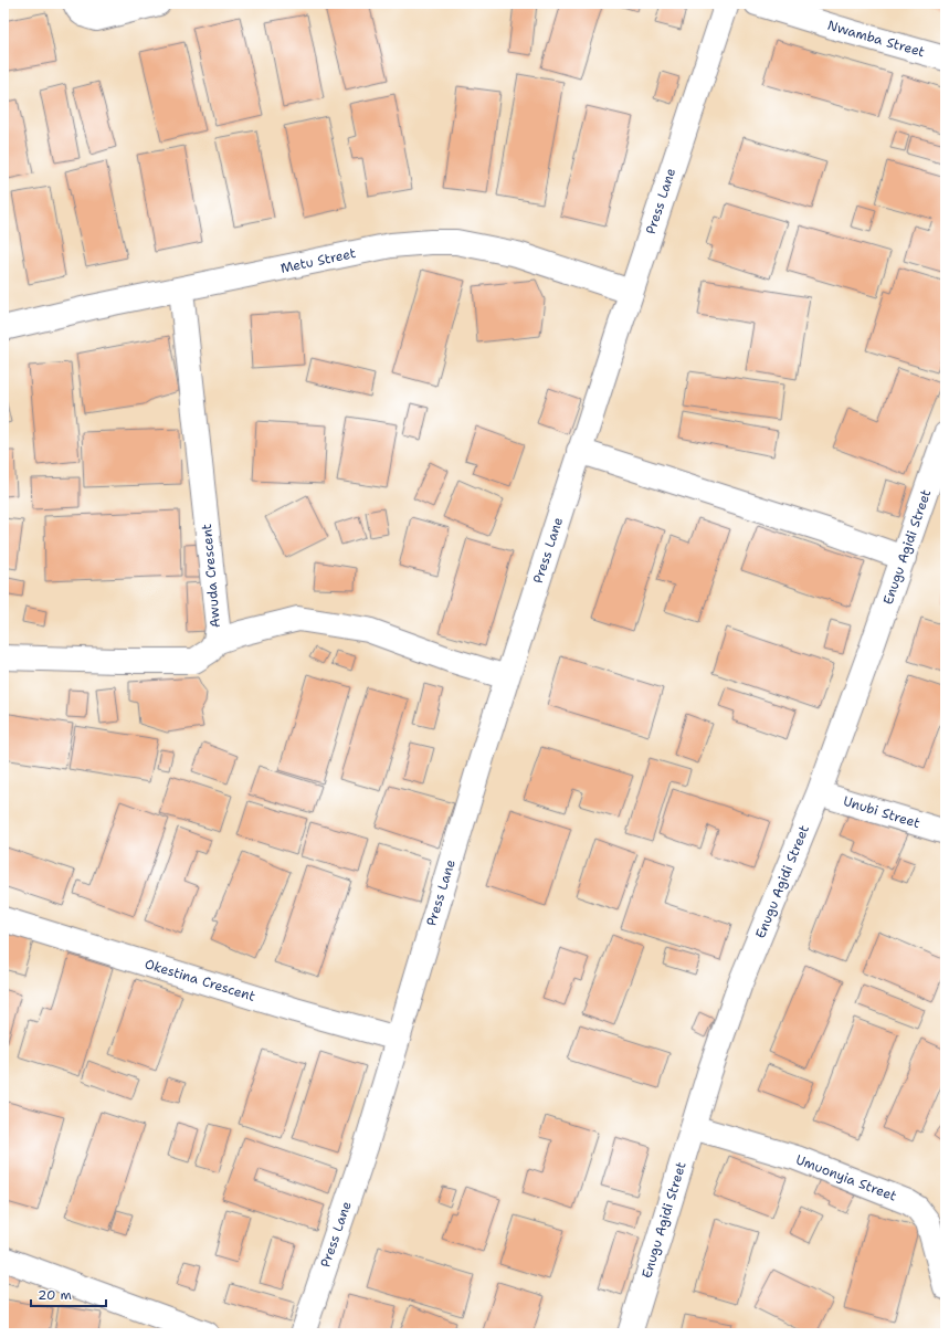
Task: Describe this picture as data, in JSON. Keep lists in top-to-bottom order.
{
  "streets": {
    "street": [
      "Nwamba Street",
      "Press Lane",
      "Metu Street",
      "Enugu Agidi Street",
      "Awuda Crescent",
      "Unubi Street",
      "Okestina Crescent",
      "Umuonyia Street"
    ]
  },
  "crossings": [
    ["Press Lane", "Metu Street"],
    ["Press Lane", "Okestina Crescent"],
    ["Metu Street", "Awuda Crescent"],
    ["Enugu Agidi Street", "Unubi Street"],
    ["Enugu Agidi Street", "Umuonyia Street"]
  ],
  "scale_bar": "20 m"
}
